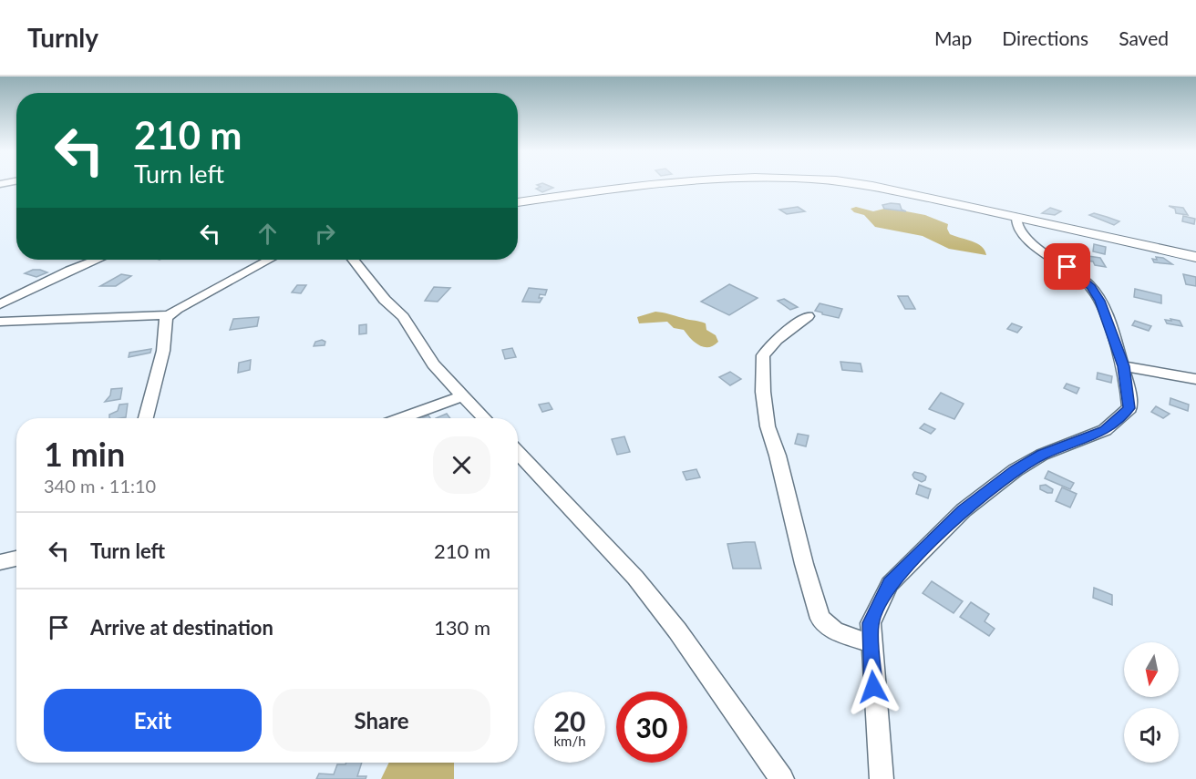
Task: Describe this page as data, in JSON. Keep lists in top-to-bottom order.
{
  "north": "bottom",
  "page": {
    "header": "Turnly",
    "nav": ["Map", "Directions", "Saved"],
    "turn": ["210 m", "Turn left"],
    "heading": ["1 min", "340 m · 11:10"],
    "list": [
      {
        "name": "Turn left",
        "value": "210 m"
      },
      {
        "name": "Arrive at destination",
        "value": "130 m"
      }
    ],
    "buttons": ["Exit", "Share"],
    "speed": "20 km/h",
    "limit": "30"
  }
}
